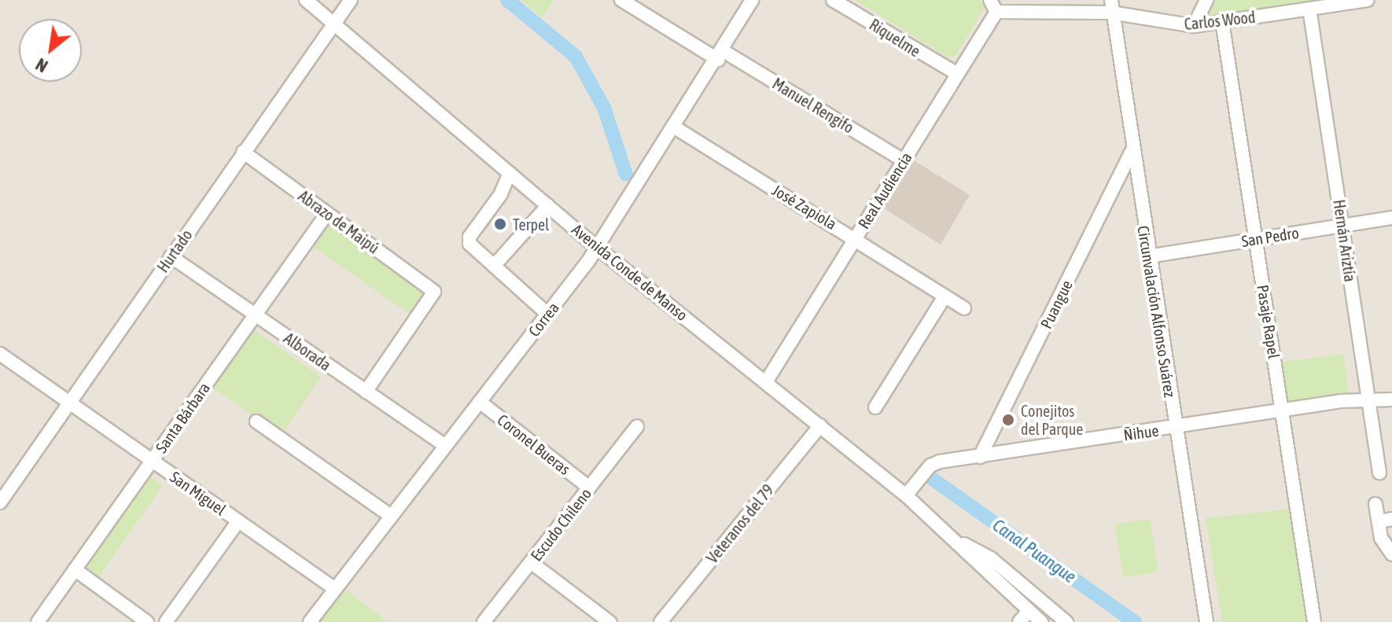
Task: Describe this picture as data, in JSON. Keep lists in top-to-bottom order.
{
  "streets": {
    "street": [
      "Carlos Wood",
      "Riquelme",
      "Manuel Rengifo",
      "Real Audiencia",
      "José Zapiola",
      "Abrazo de Maipú",
      "San Pedro",
      "Hernán Ariztía",
      "Hurtado",
      "Avenida Conde de Manso",
      "Puangue",
      "Circunvalación Alfonso Suárez",
      "Correa",
      "Pasaje Rapel",
      "Alborada",
      "Santa Bárbara",
      "Ñihue",
      "Coronel Bueras",
      "San Miguel",
      "Veteranos del 79",
      "Escudo Chileno"
    ]
  },
  "crossings": [
    ["Carlos Wood", "Real Audiencia"],
    ["Carlos Wood", "Hernán Ariztía"],
    ["Carlos Wood", "Circunvalación Alfonso Suárez"],
    ["Carlos Wood", "Pasaje Rapel"],
    ["Riquelme", "Real Audiencia"],
    ["Manuel Rengifo", "Real Audiencia"],
    ["Manuel Rengifo", "Correa"],
    ["Real Audiencia", "José Zapiola"],
    ["Real Audiencia", "Avenida Conde de Manso"],
    ["José Zapiola", "Correa"],
    ["Abrazo de Maipú", "Hurtado"],
    ["Abrazo de Maipú", "Alborada"],
    ["Abrazo de Maipú", "Santa Bárbara"],
    ["San Pedro", "Hernán Ariztía"],
    ["San Pedro", "Circunvalación Alfonso Suárez"],
    ["San Pedro", "Pasaje Rapel"],
    ["Hernán Ariztía", "Ñihue"],
    ["Hurtado", "Avenida Conde de Manso"],
    ["Hurtado", "Alborada"],
    ["Hurtado", "San Miguel"],
    ["Avenida Conde de Manso", "Correa"],
    ["Avenida Conde de Manso", "Ñihue"],
    ["Avenida Conde de Manso", "Veteranos del 79"],
    ["Puangue", "Circunvalación Alfonso Suárez"],
    ["Puangue", "Ñihue"],
    ["Circunvalación Alfonso Suárez", "Ñihue"],
    ["Correa", "Alborada"],
    ["Correa", "Coronel Bueras"],
    ["Correa", "San Miguel"],
    ["Pasaje Rapel", "Ñihue"],
    ["Alborada", "Santa Bárbara"],
    ["Santa Bárbara", "San Miguel"],
    ["Coronel Bueras", "Escudo Chileno"]
  ],
  "water": ["Canal Puangue"],
  "places": ["Terpel", "Conejitos del Parque"],
  "north": "bottom left"
}
